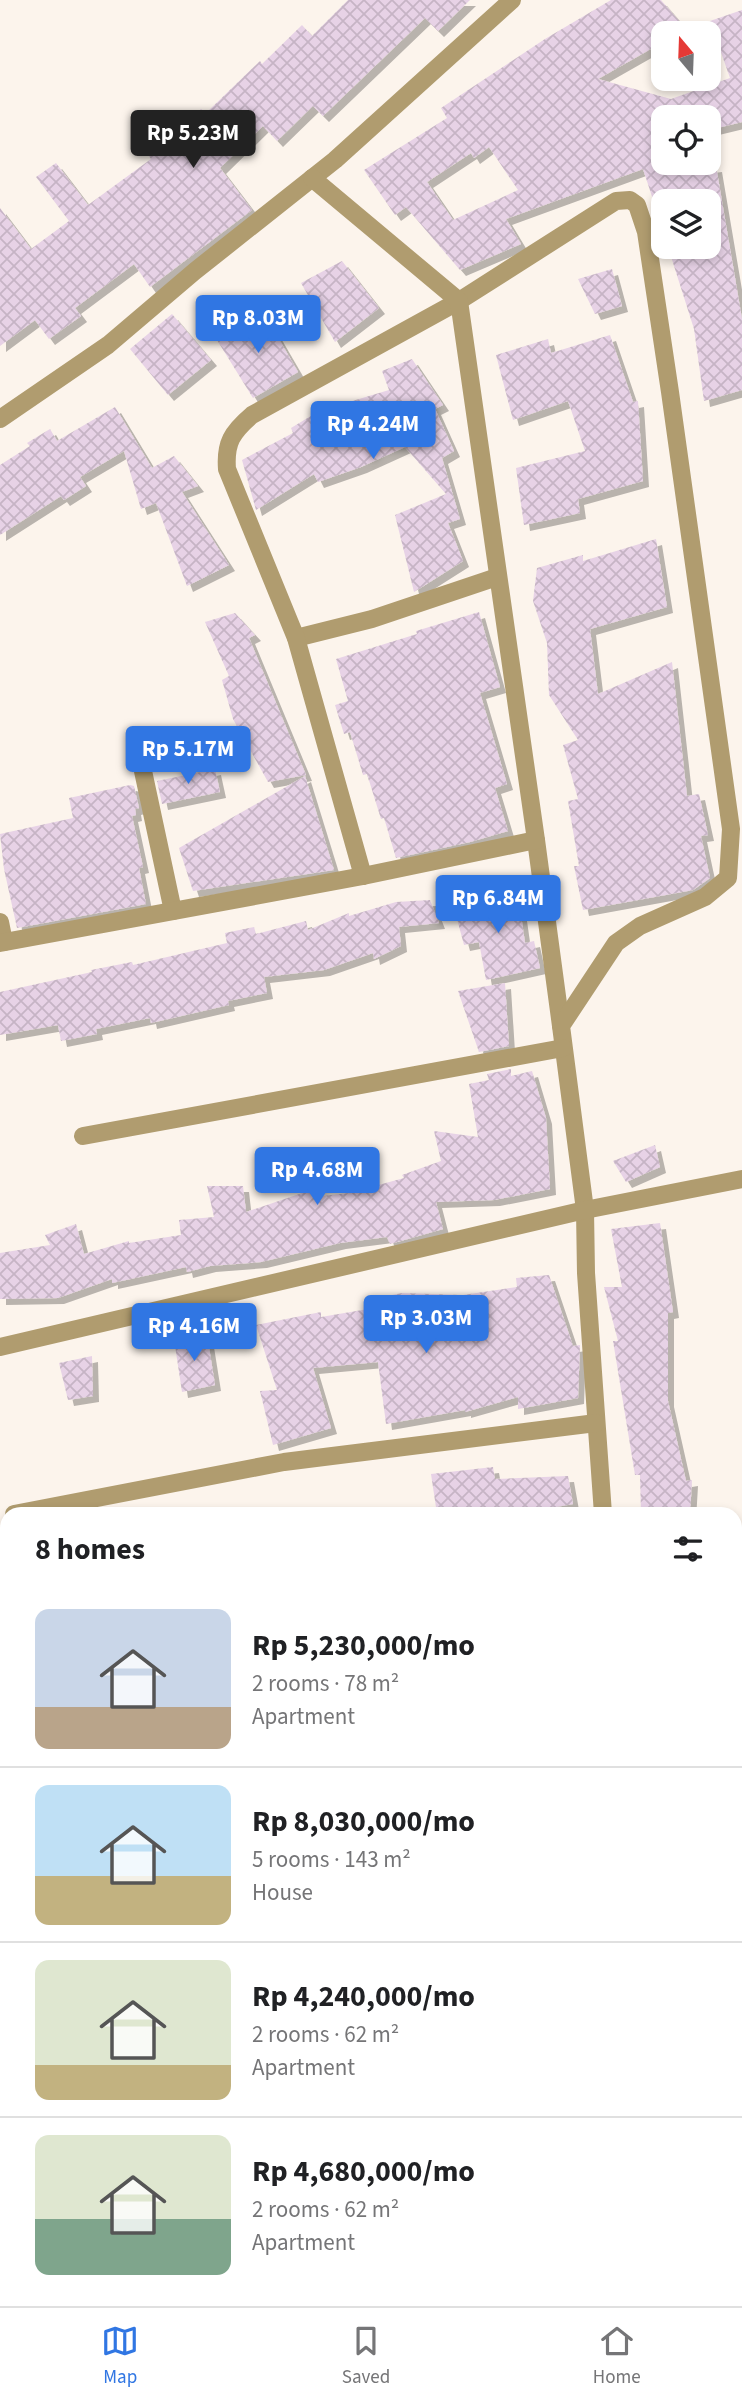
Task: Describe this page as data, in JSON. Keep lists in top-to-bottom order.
{
  "north": "top",
  "page": {
    "price": [
      "Rp 5.23M",
      "Rp 8.03M",
      "Rp 4.24M",
      "Rp 5.17M",
      "Rp 6.84M",
      "Rp 4.68M",
      "Rp 3.03M",
      "Rp 4.16M"
    ],
    "heading": "8 homes",
    "list": [
      {
        "name": "Rp 5,230,000/mo",
        "note": "2 rooms · 78 m² · Apartment"
      },
      {
        "name": "Rp 8,030,000/mo",
        "note": "5 rooms · 143 m² · House"
      },
      {
        "name": "Rp 4,240,000/mo",
        "note": "2 rooms · 62 m² · Apartment"
      },
      {
        "name": "Rp 4,680,000/mo",
        "note": "2 rooms · 62 m² · Apartment"
      }
    ],
    "tabs": ["Map", "Saved", "Home"]
  }
}
